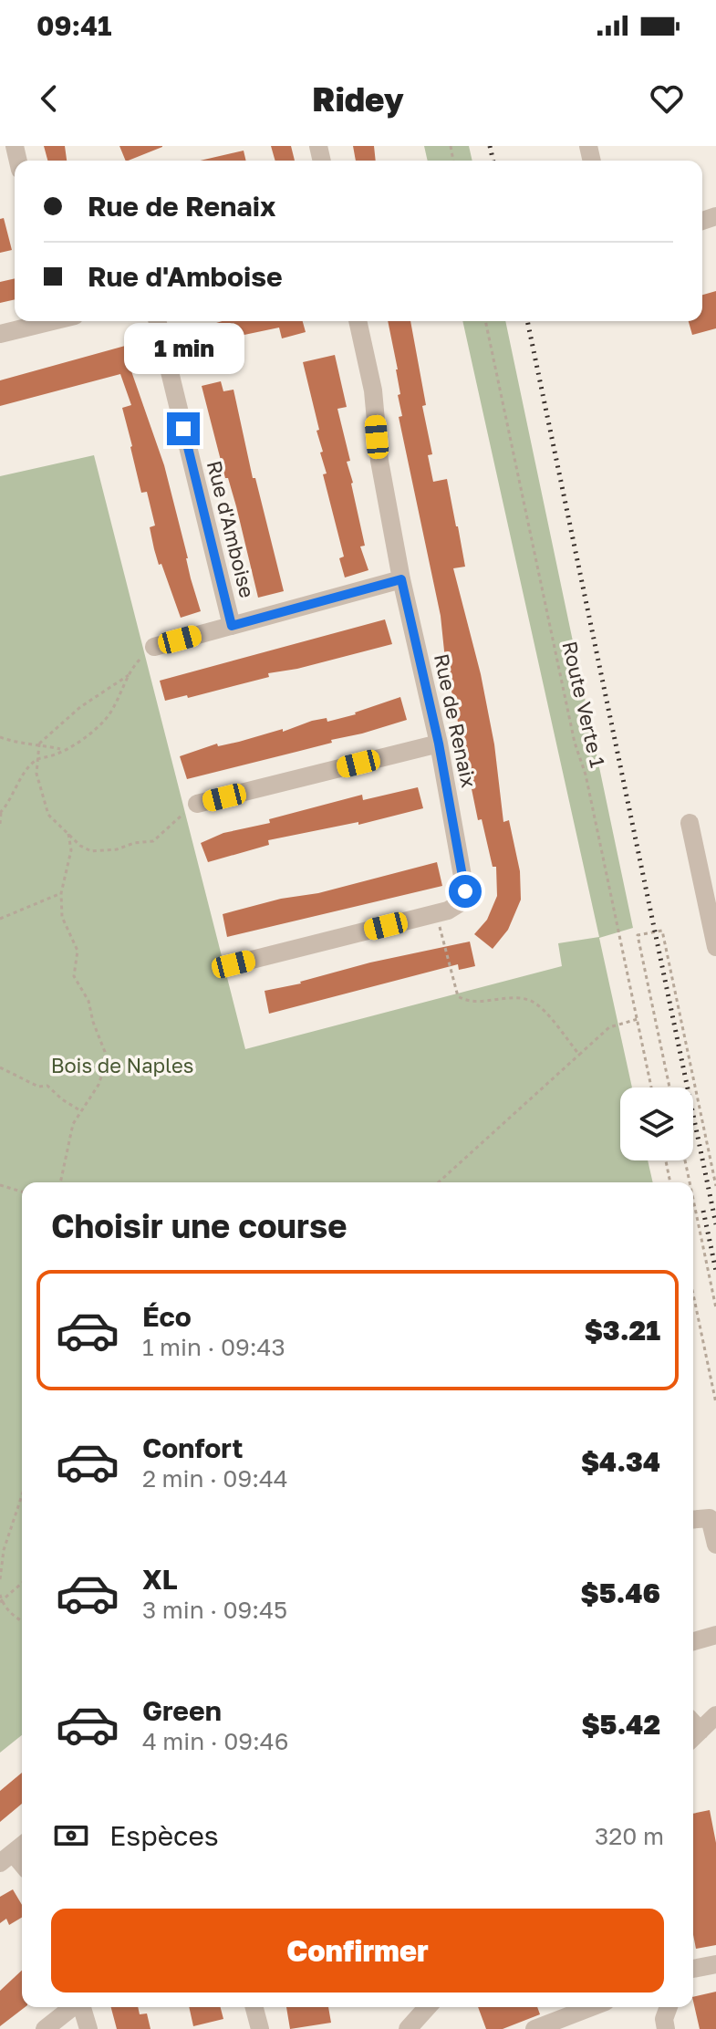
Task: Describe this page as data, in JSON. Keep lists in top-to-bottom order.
{
  "streets": {
    "street": ["Rue d'Amboise", "Rue de Renaix"],
    "path": ["Route Verte 1"]
  },
  "parks": ["Bois de Naples"],
  "page": {
    "status": "09:41",
    "header": "Ridey",
    "banner": ["Rue de Renaix", "Rue d'Amboise"],
    "bubble": "1 min",
    "heading": "Choisir une course",
    "list": [
      {
        "name": "Éco",
        "note": "1 min · 09:43",
        "value": "$3.21"
      },
      {
        "name": "Confort",
        "note": "2 min · 09:44",
        "value": "$4.34"
      },
      {
        "name": "XL",
        "note": "3 min · 09:45",
        "value": "$5.46"
      },
      {
        "name": "Green",
        "note": "4 min · 09:46",
        "value": "$5.42"
      }
    ],
    "pay": ["Espèces", "320 m"],
    "buttons": "Confirmer"
  }
}
